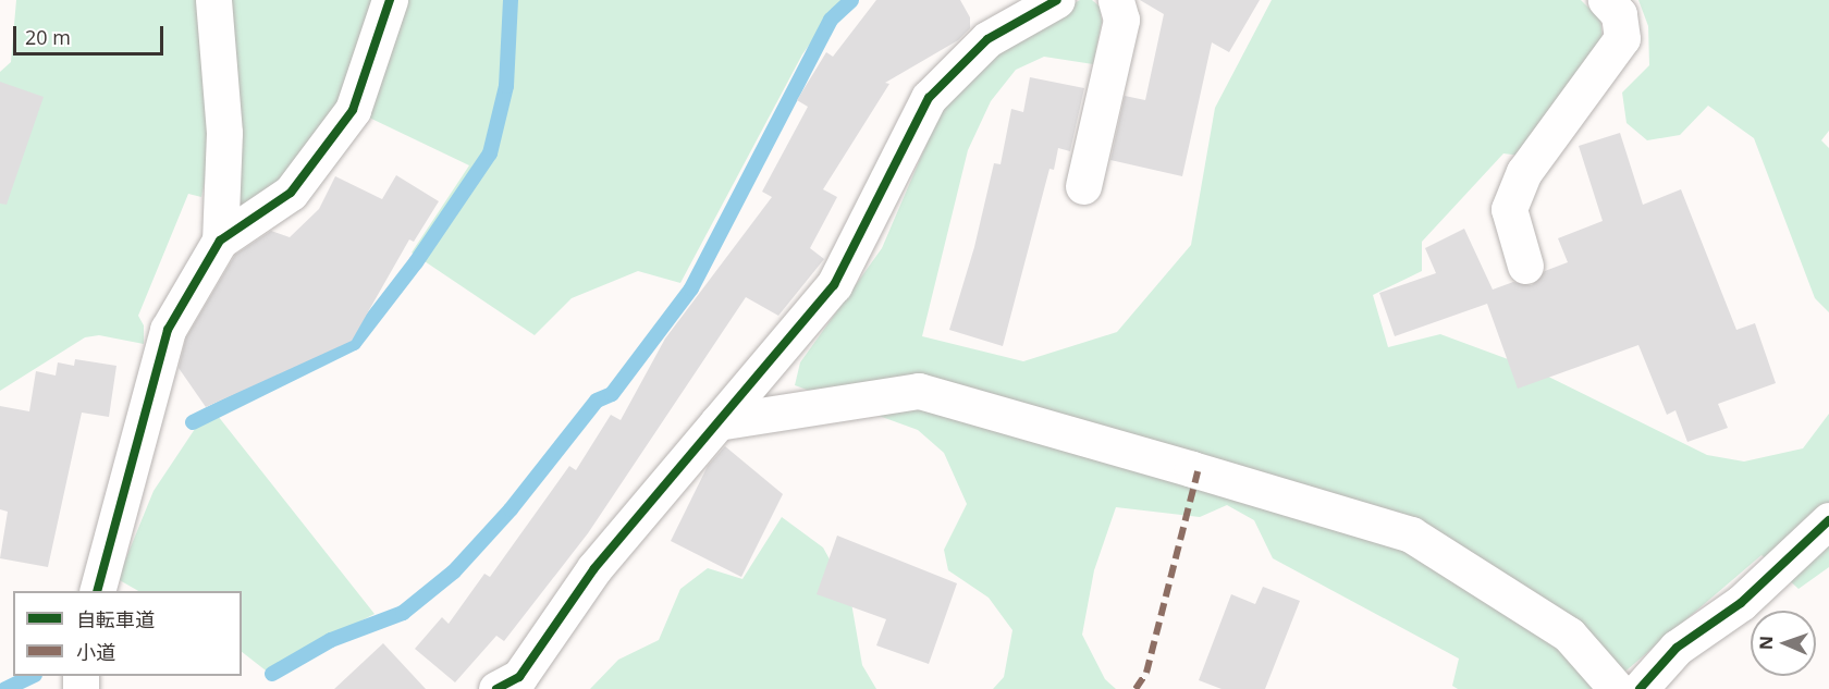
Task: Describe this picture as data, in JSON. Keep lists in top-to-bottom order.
{
  "legend": ["自転車道", "小道"],
  "scale_bar": "20 m",
  "north": "left"
}
